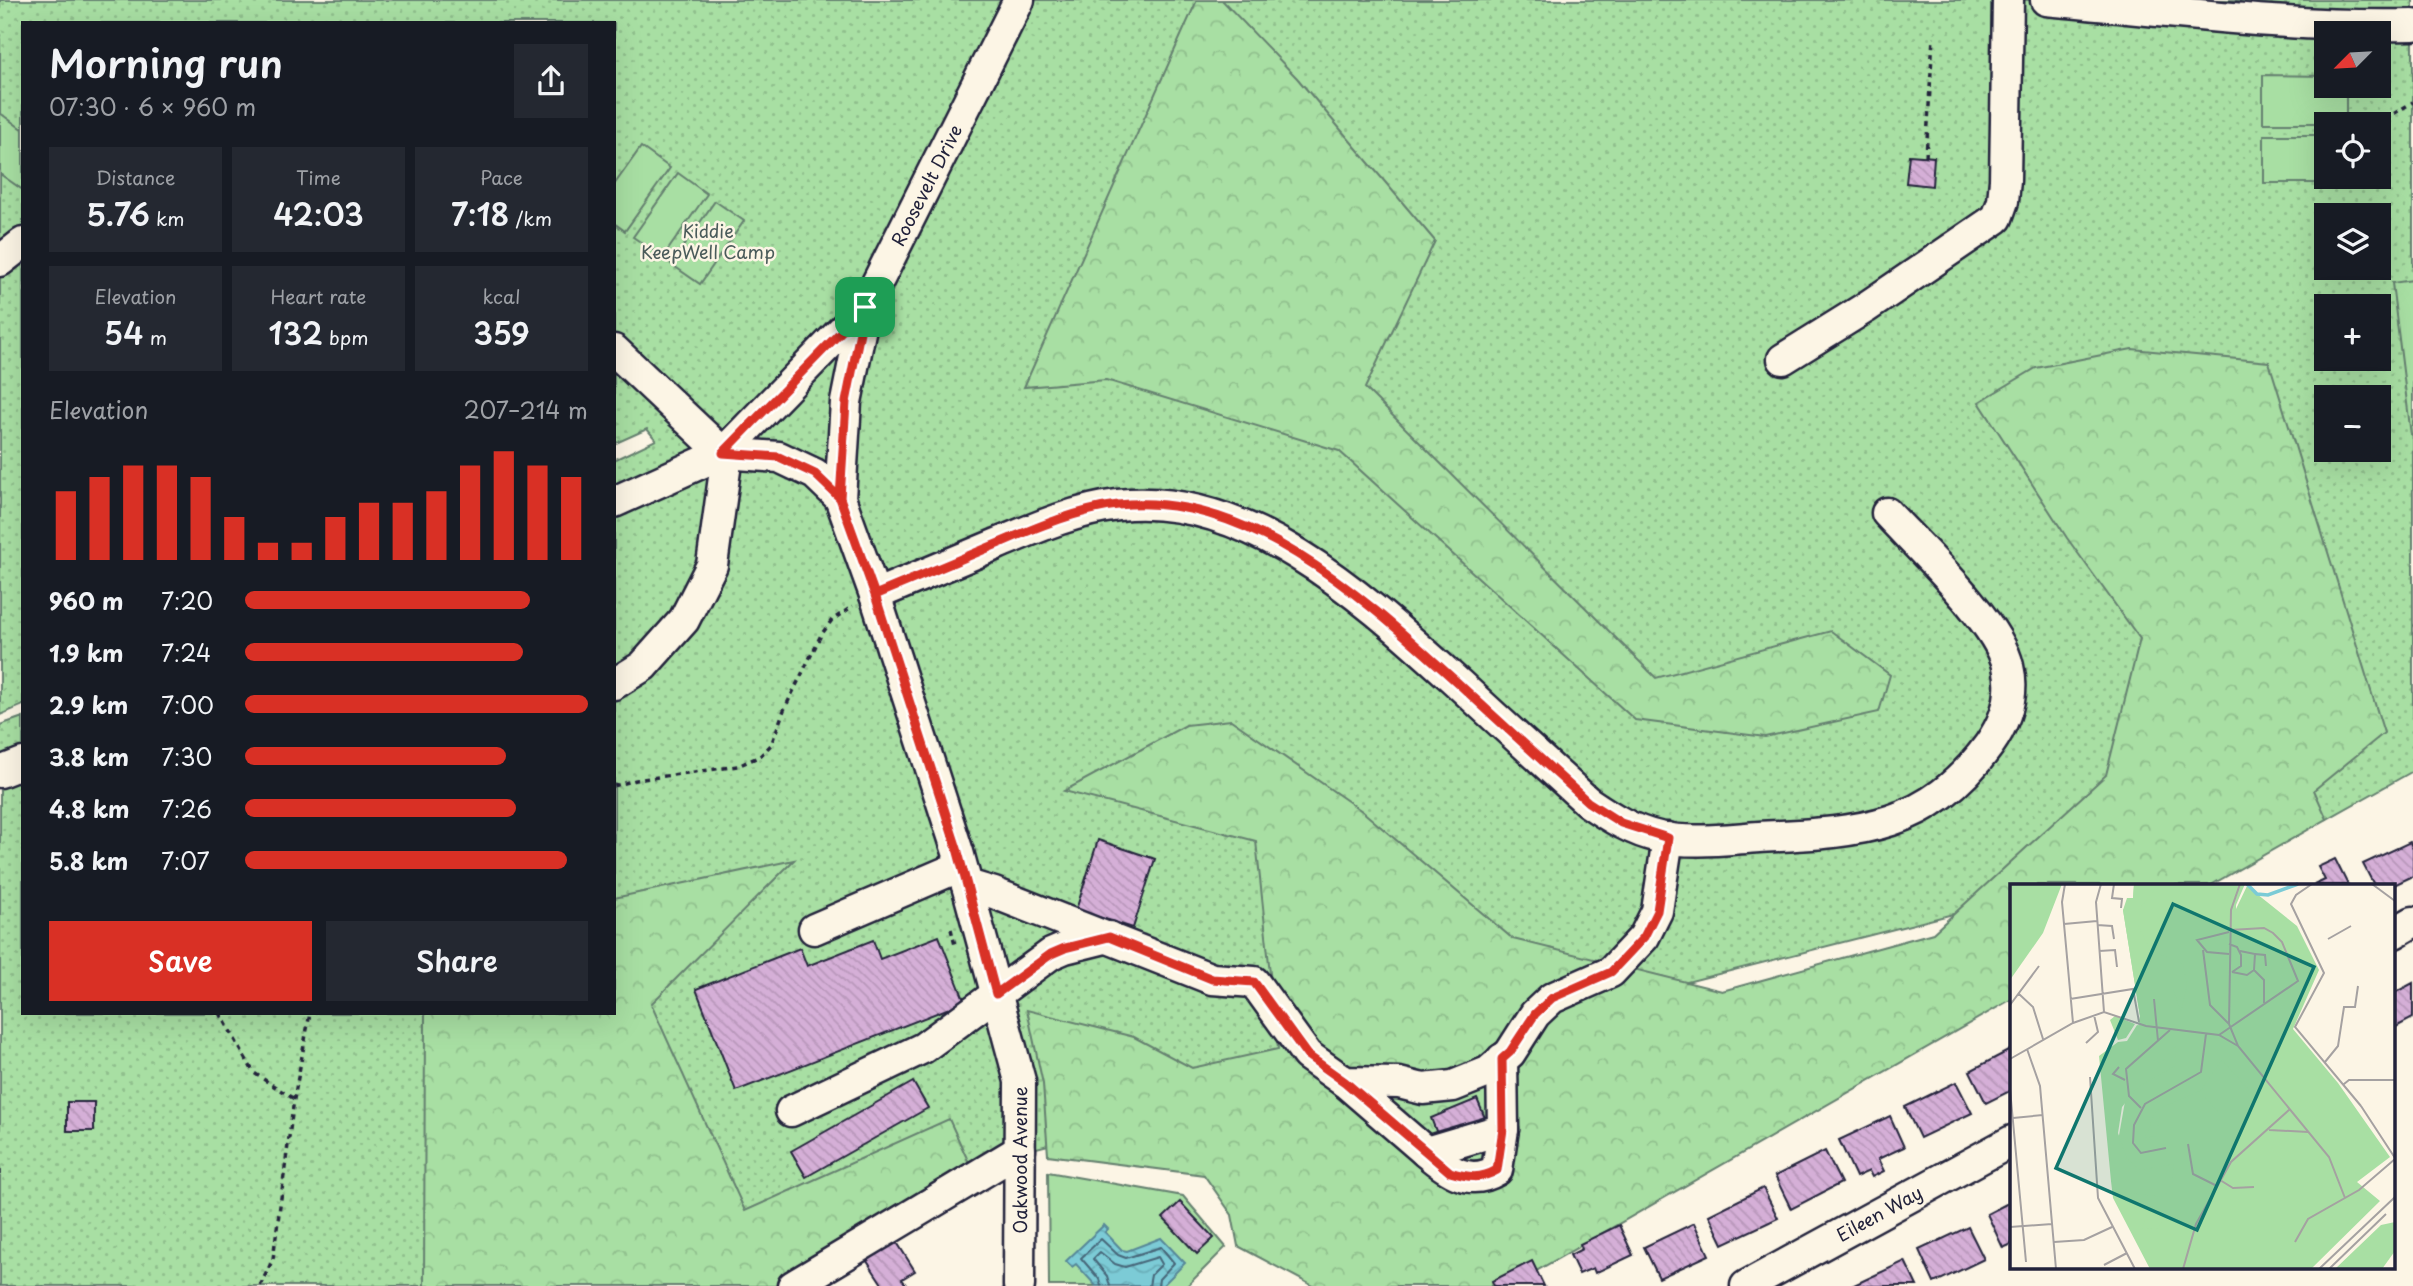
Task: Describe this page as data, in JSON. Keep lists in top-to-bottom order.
{
  "streets": {
    "street": ["Roosevelt Drive", "Oakwood Avenue", "Eileen Way"]
  },
  "crossings": [
    ["Roosevelt Drive", "Oakwood Avenue"]
  ],
  "parks": ["Kiddie KeepWell Camp"],
  "north": "bottom left",
  "page": {
    "map_buttons": ["+", "−"],
    "heading": ["Morning run", "07:30 · 6 × 960 m"],
    "stats": [
      ["Distance", "5.76 km"],
      ["Time", "42:03"],
      ["Pace", "7:18 /km"],
      ["Elevation", "54 m"],
      ["Heart rate", "132 bpm"],
      ["kcal", "359"]
    ],
    "chart": ["Elevation", "207–214 m"],
    "list": [
      {
        "name": "960 m",
        "note": "7:20"
      },
      {
        "name": "1.9 km",
        "note": "7:24"
      },
      {
        "name": "2.9 km",
        "note": "7:00"
      },
      {
        "name": "3.8 km",
        "note": "7:30"
      },
      {
        "name": "4.8 km",
        "note": "7:26"
      },
      {
        "name": "5.8 km",
        "note": "7:07"
      }
    ],
    "buttons": ["Save", "Share"]
  }
}
